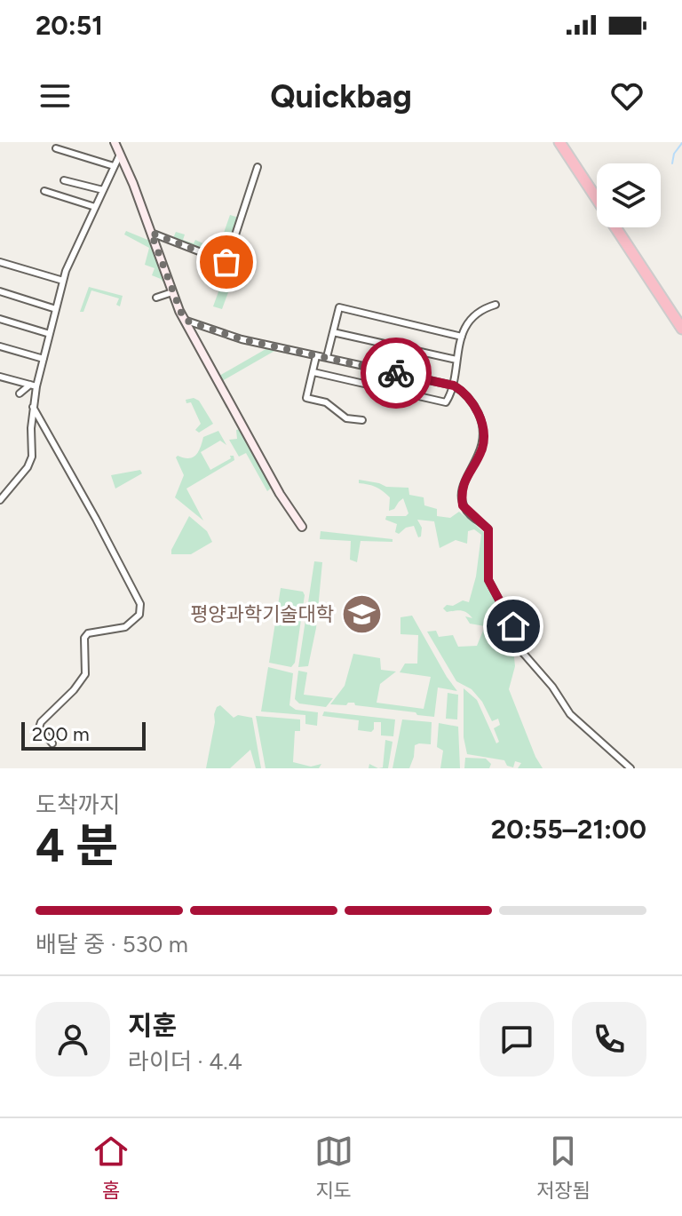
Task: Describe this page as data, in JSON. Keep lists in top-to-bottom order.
{
  "places": {
    "school or university": ["평양과학기술대학"]
  },
  "scale_bar": "200 m",
  "page": {
    "status": "20:51",
    "header": "Quickbag",
    "scale": "200 m",
    "heading": ["4 분", "도착까지", "20:55–21:00"],
    "panel": ["지훈", "라이더 · 4.4"],
    "bar": "배달 중 · 530 m",
    "tabs": ["홈", "지도", "저장됨"]
  }
}
